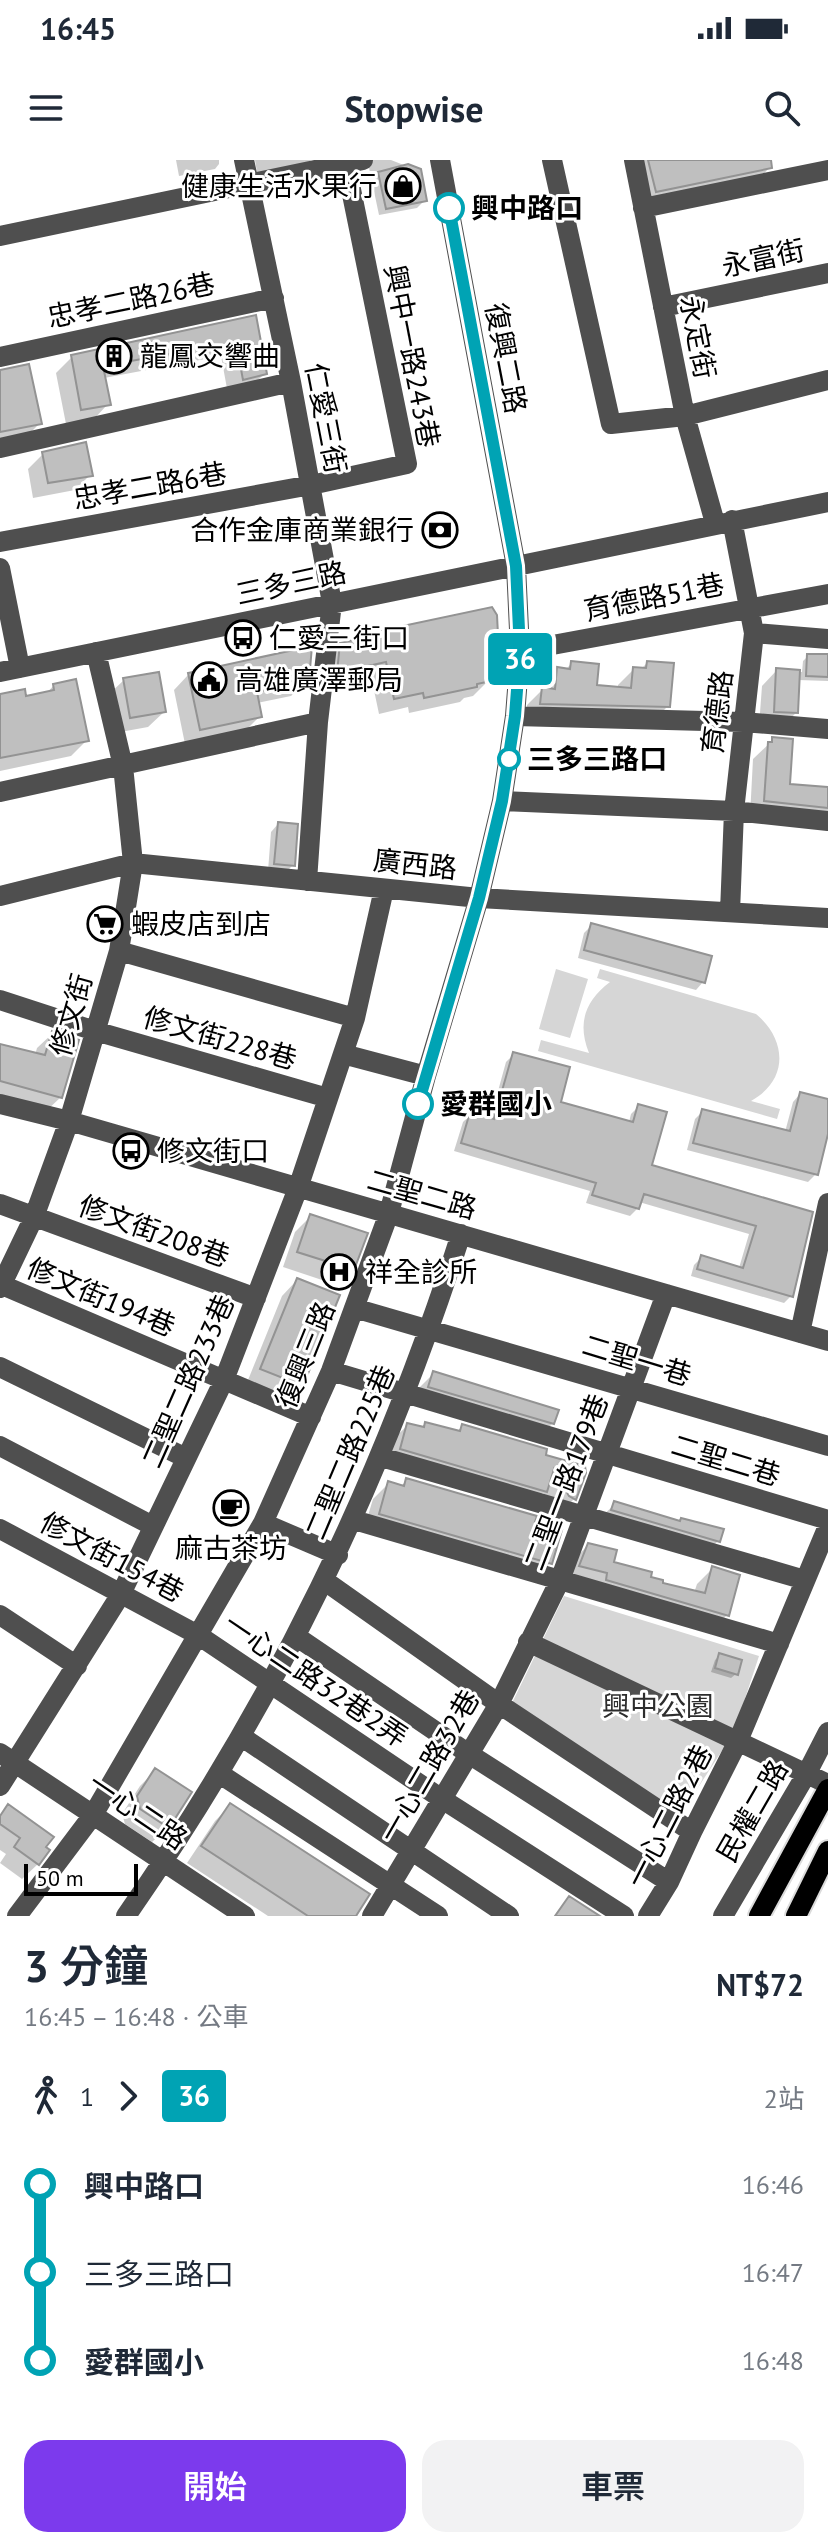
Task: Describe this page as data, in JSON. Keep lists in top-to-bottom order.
{
  "streets": {
    "main road": ["民權二路"],
    "street": [
      "永富街",
      "忠孝二路26巷",
      "永定街",
      "興中一路243巷",
      "復興二路",
      "仁愛三街",
      "忠孝二路6巷",
      "三多三路",
      "育德路51巷",
      "育德路",
      "廣西路",
      "修文街",
      "修文街228巷",
      "二聖二路",
      "修文街208巷",
      "修文街194巷",
      "復興三路",
      "二聖一巷",
      "二聖二路233巷",
      "二聖二路225巷",
      "二聖二巷",
      "二聖一路179巷",
      "修文街154巷",
      "一心二路32巷2弄",
      "一心二路32巷",
      "一心二路",
      "一心二路2巷"
    ]
  },
  "crossings": [
    ["永富街", "永定街"],
    ["忠孝二路26巷", "仁愛三街"],
    ["永定街", "三多三路"],
    ["永定街", "育德路"],
    ["興中一路243巷", "仁愛三街"],
    ["興中一路243巷", "忠孝二路6巷"],
    ["復興二路", "三多三路"],
    ["復興二路", "復興三路"],
    ["仁愛三街", "忠孝二路6巷"],
    ["仁愛三街", "三多三路"],
    ["仁愛三街", "廣西路"],
    ["三多三路", "育德路"],
    ["三多三路", "修文街"],
    ["三多三路", "復興三路"],
    ["育德路51巷", "育德路"],
    ["育德路51巷", "復興三路"],
    ["育德路", "廣西路"],
    ["廣西路", "修文街"],
    ["廣西路", "復興三路"],
    ["廣西路", "二聖二路233巷"],
    ["修文街", "修文街228巷"],
    ["修文街", "二聖二路"],
    ["修文街", "修文街208巷"],
    ["修文街", "修文街194巷"],
    ["修文街228巷", "二聖二路233巷"],
    ["二聖二路", "復興三路"],
    ["二聖二路", "二聖二路233巷"],
    ["二聖二路", "二聖二路225巷"],
    ["二聖二路", "二聖一路179巷"],
    ["修文街208巷", "二聖二路233巷"],
    ["修文街194巷", "復興三路"],
    ["修文街194巷", "二聖二路233巷"],
    ["復興三路", "二聖一巷"],
    ["復興三路", "二聖二巷"],
    ["復興三路", "修文街154巷"],
    ["復興三路", "一心二路32巷2弄"],
    ["復興三路", "一心二路"],
    ["二聖一巷", "二聖二路225巷"],
    ["二聖一巷", "二聖一路179巷"],
    ["二聖二路233巷", "修文街154巷"],
    ["二聖二路233巷", "一心二路"],
    ["二聖二路225巷", "二聖二巷"],
    ["二聖二路225巷", "一心二路32巷2弄"],
    ["二聖二路225巷", "一心二路"],
    ["二聖二巷", "二聖一路179巷"],
    ["二聖二巷", "一心二路2巷"],
    ["二聖一路179巷", "一心二路32巷"],
    ["修文街154巷", "一心二路32巷2弄"],
    ["一心二路32巷2弄", "一心二路32巷"]
  ],
  "parks": ["興中公園"],
  "places": {
    "shop": ["健康生活水果行"],
    "other": ["興中路口", "三多三路口", "愛群國小"],
    "building": ["龍鳳交響曲"],
    "bank": ["合作金庫商業銀行"],
    "bus stop": ["仁愛三街口", "修文街口"],
    "public building": ["高雄廣澤郵局"],
    "supermarket": ["蝦皮店到店"],
    "hospital": ["祥全診所"],
    "cafe": ["麻古茶坊"]
  },
  "lines": ["bus line 36"],
  "scale_bar": "50 m",
  "page": {
    "status": "16:45",
    "header": "Stopwise",
    "on_map": "36",
    "scale": "50 m",
    "heading": ["3 分鐘", "16:45 – 16:48 · 公車", "NT$72"],
    "legs": ["1", "36", "2站"],
    "list": [
      {
        "name": "興中路口",
        "value": "16:46"
      },
      {
        "name": "三多三路口",
        "value": "16:47"
      },
      {
        "name": "愛群國小",
        "value": "16:48"
      }
    ],
    "buttons": ["開始", "車票"]
  }
}
